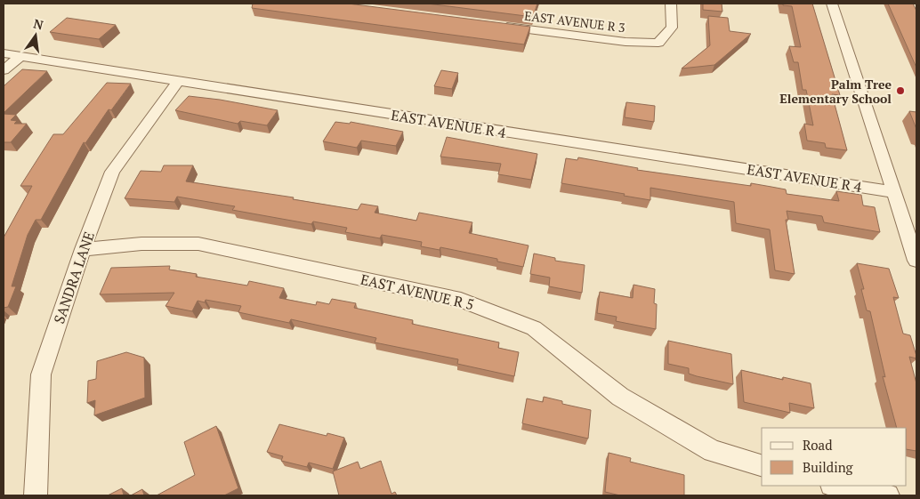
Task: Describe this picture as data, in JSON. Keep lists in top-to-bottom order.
{
  "streets": {
    "street": [
      "EAST AVENUE R 3",
      "EAST AVENUE R 4",
      "SANDRA LANE",
      "EAST AVENUE R 5"
    ]
  },
  "crossings": [
    ["EAST AVENUE R 4", "SANDRA LANE"],
    ["SANDRA LANE", "EAST AVENUE R 5"]
  ],
  "places": ["Palm Tree Elementary School"],
  "legend": ["Road", "Building"],
  "north": "top"
}
